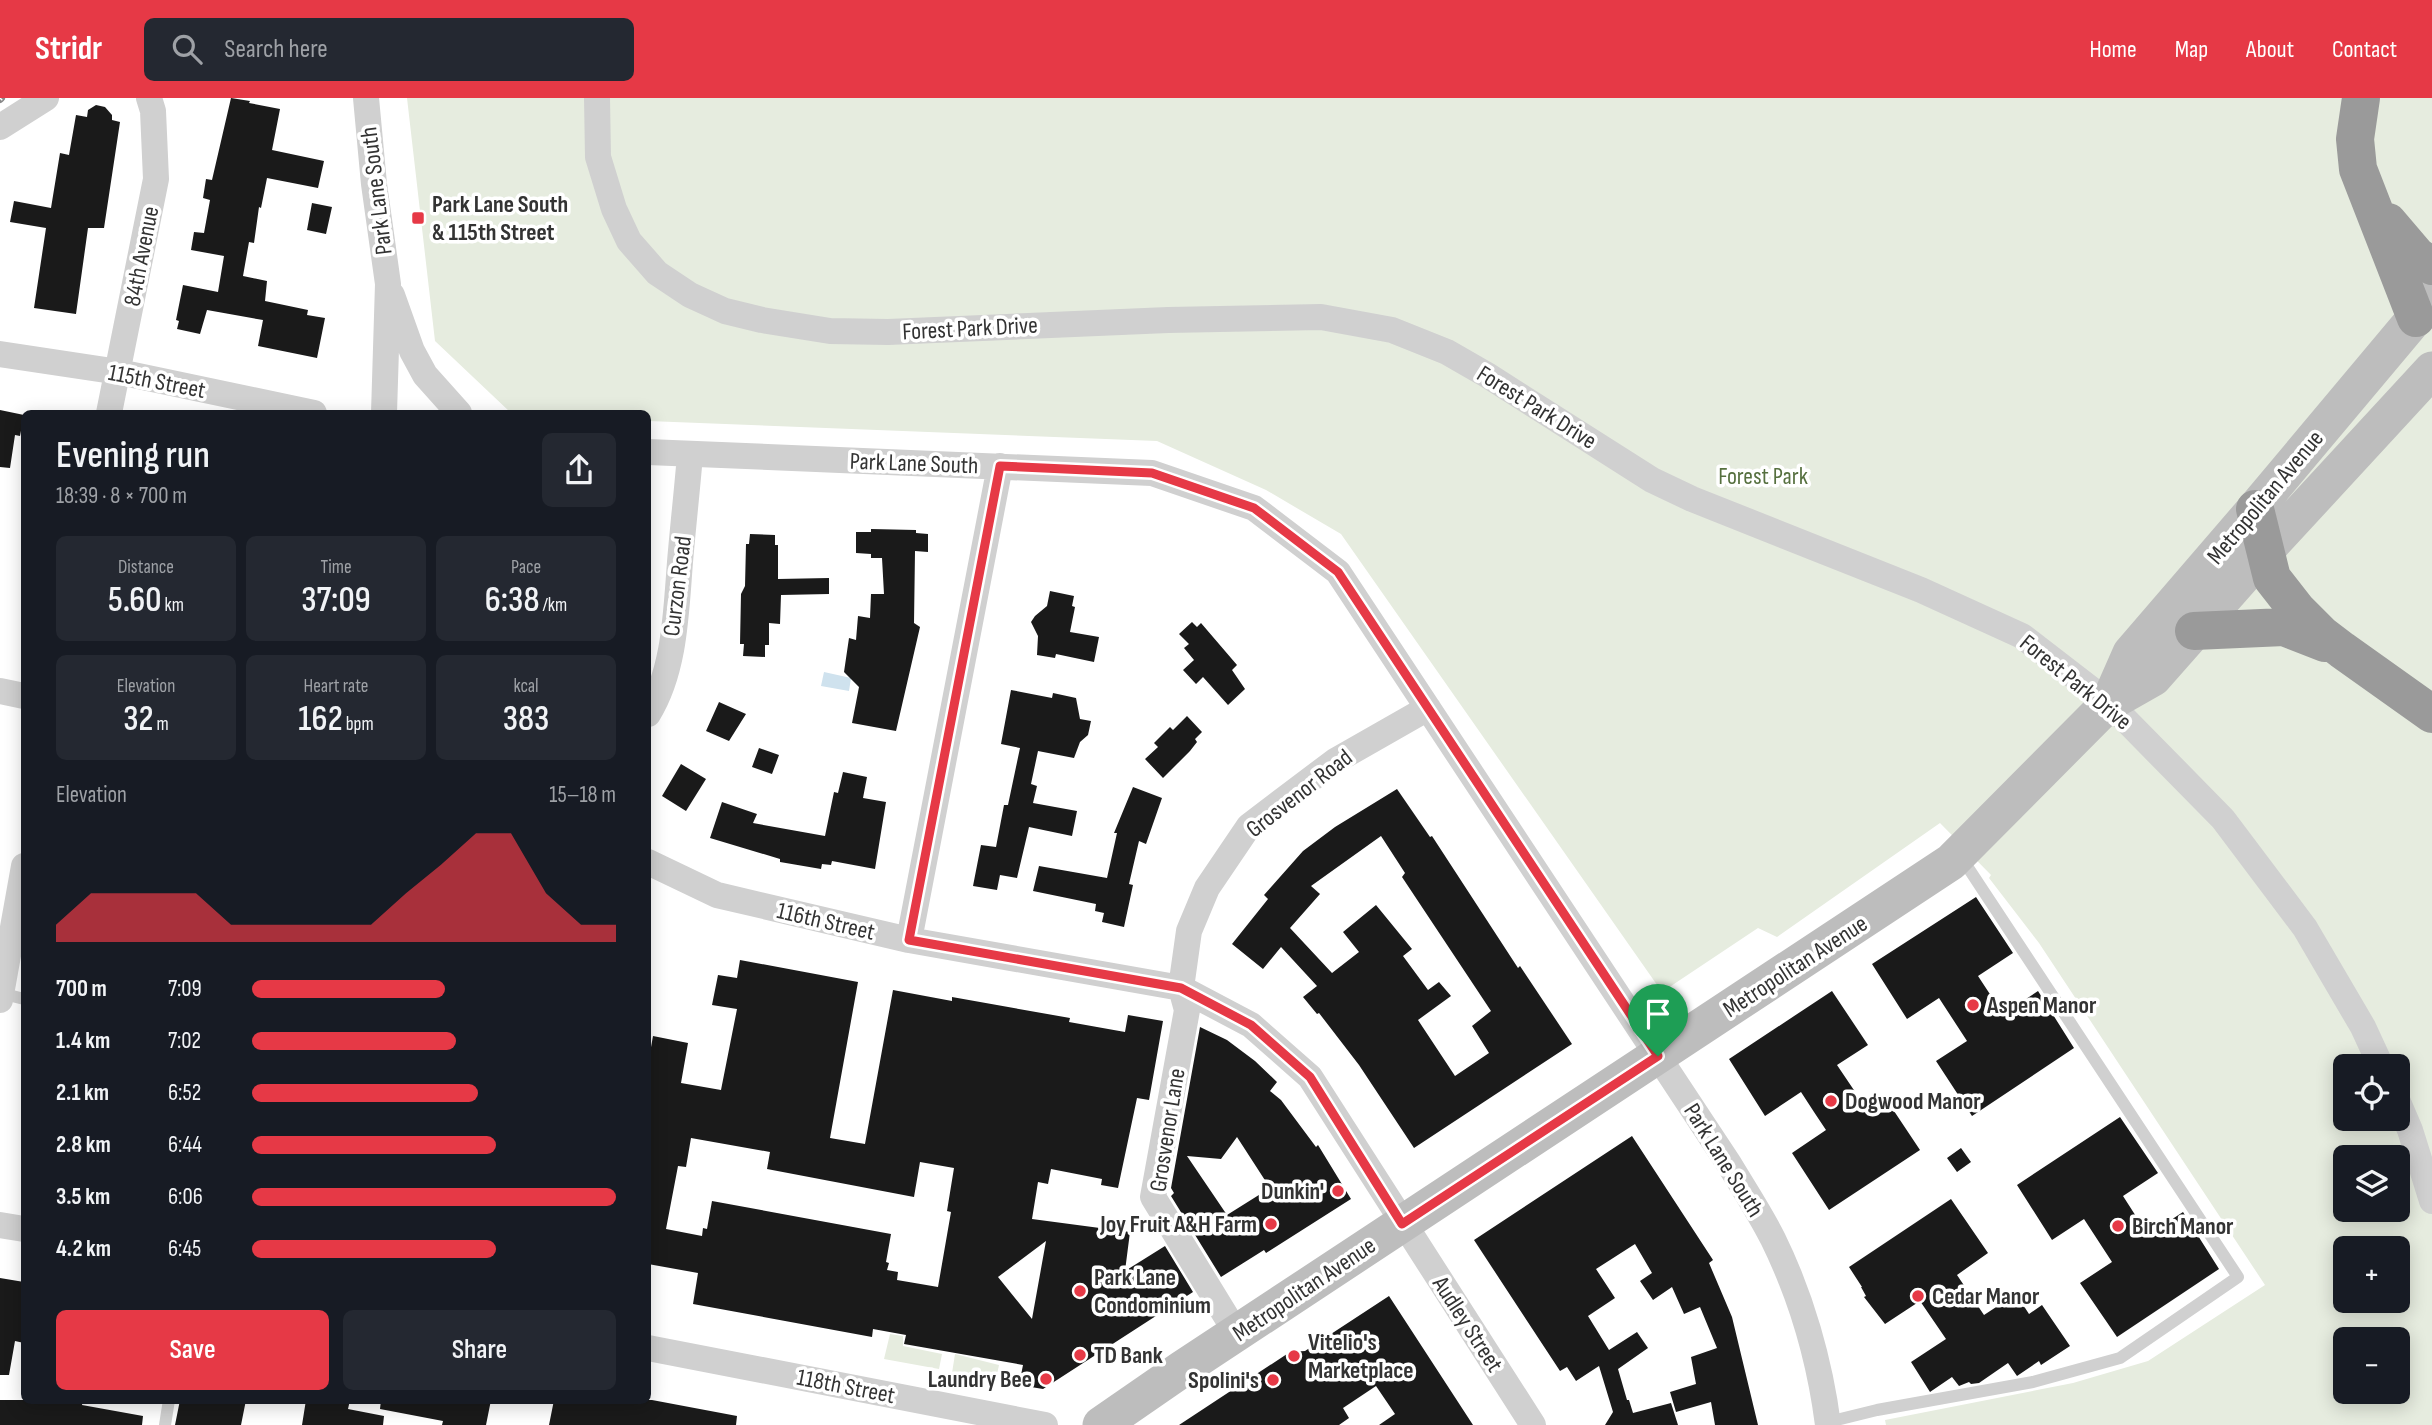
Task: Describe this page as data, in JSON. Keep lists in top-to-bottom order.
{
  "streets": {
    "main road": ["Metropolitan Avenue"],
    "street": [
      "Park Lane South",
      "84th Avenue",
      "Forest Park Drive",
      "115th Street",
      "Curzon Road",
      "Grosvenor Road",
      "116th Street",
      "Grosvenor Lane",
      "Audley Street",
      "118th Street"
    ]
  },
  "crossings": [
    ["Park Lane South", "Metropolitan Avenue"],
    ["Park Lane South", "Curzon Road"],
    ["Park Lane South", "Grosvenor Road"],
    ["84th Avenue", "115th Street"],
    ["Forest Park Drive", "Metropolitan Avenue"],
    ["Metropolitan Avenue", "116th Street"],
    ["Metropolitan Avenue", "Grosvenor Lane"],
    ["Metropolitan Avenue", "Audley Street"],
    ["Grosvenor Road", "116th Street"],
    ["Grosvenor Road", "Grosvenor Lane"],
    ["116th Street", "Grosvenor Lane"],
    ["116th Street", "Audley Street"]
  ],
  "parks": ["Forest Park"],
  "places": {
    "transit": ["Park Lane South & 115th Street"],
    "other": [
      "Aspen Manor",
      "Dogwood Manor",
      "Dunkin'",
      "Joy Fruit A&H Farm",
      "Birch Manor",
      "Park Lane Condominium",
      "Cedar Manor",
      "TD Bank",
      "Vitelio's Marketplace",
      "Laundry Bee",
      "Spolini's"
    ]
  },
  "page": {
    "header": "Stridr",
    "search": "Search here",
    "nav": [
      "Home",
      "Map",
      "About",
      "Contact"
    ],
    "heading": ["Evening run", "18:39 · 8 × 700 m"],
    "stats": [
      ["Distance", "5.60 km"],
      ["Time", "37:09"],
      ["Pace", "6:38 /km"],
      ["Elevation", "32 m"],
      ["Heart rate", "162 bpm"],
      ["kcal", "383"]
    ],
    "chart": ["Elevation", "15–18 m"],
    "list": [
      {
        "name": "700 m",
        "note": "7:09"
      },
      {
        "name": "1.4 km",
        "note": "7:02"
      },
      {
        "name": "2.1 km",
        "note": "6:52"
      },
      {
        "name": "2.8 km",
        "note": "6:44"
      },
      {
        "name": "3.5 km",
        "note": "6:06"
      },
      {
        "name": "4.2 km",
        "note": "6:45"
      }
    ],
    "map_buttons": ["+", "−"],
    "buttons": ["Save", "Share"]
  }
}
